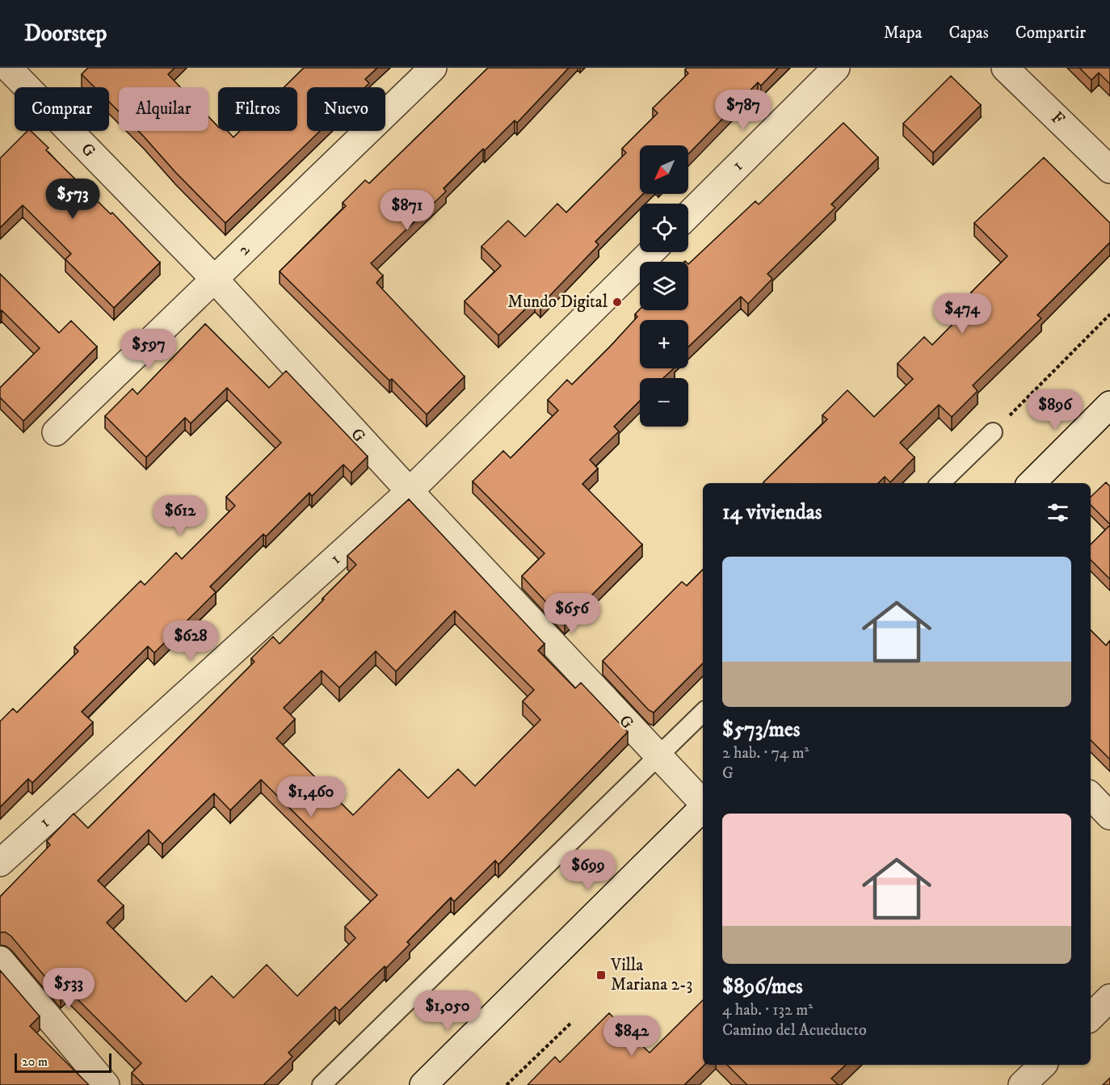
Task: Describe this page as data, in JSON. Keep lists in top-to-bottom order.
{
  "streets": {
    "street": [
      "F",
      "G",
      "1",
      "2"
    ]
  },
  "crossings": [
    ["G", "1"],
    ["G", "2"]
  ],
  "places": {
    "other": ["Mundo Digital"],
    "transit": ["Villa Mariana 2-3"]
  },
  "scale_bar": "20 m",
  "north": "bottom left",
  "page": {
    "header": "Doorstep",
    "nav": ["Mapa", "Capas", "Compartir"],
    "chip": [
      "Comprar",
      "Alquilar",
      "Filtros",
      "Nuevo"
    ],
    "price": [
      "$787",
      "$573",
      "$871",
      "$474",
      "$597",
      "$896",
      "$612",
      "$656",
      "$628",
      "$1,460",
      "$699",
      "$533",
      "$1,050",
      "$842"
    ],
    "map_buttons": ["+", "−"],
    "heading": "14 viviendas",
    "list": [
      {
        "name": "$573/mes",
        "note": "2 hab. · 74 m² · G"
      },
      {
        "name": "$896/mes",
        "note": "4 hab. · 132 m² · Camino del Acueducto"
      }
    ],
    "scale": "20 m"
  }
}
